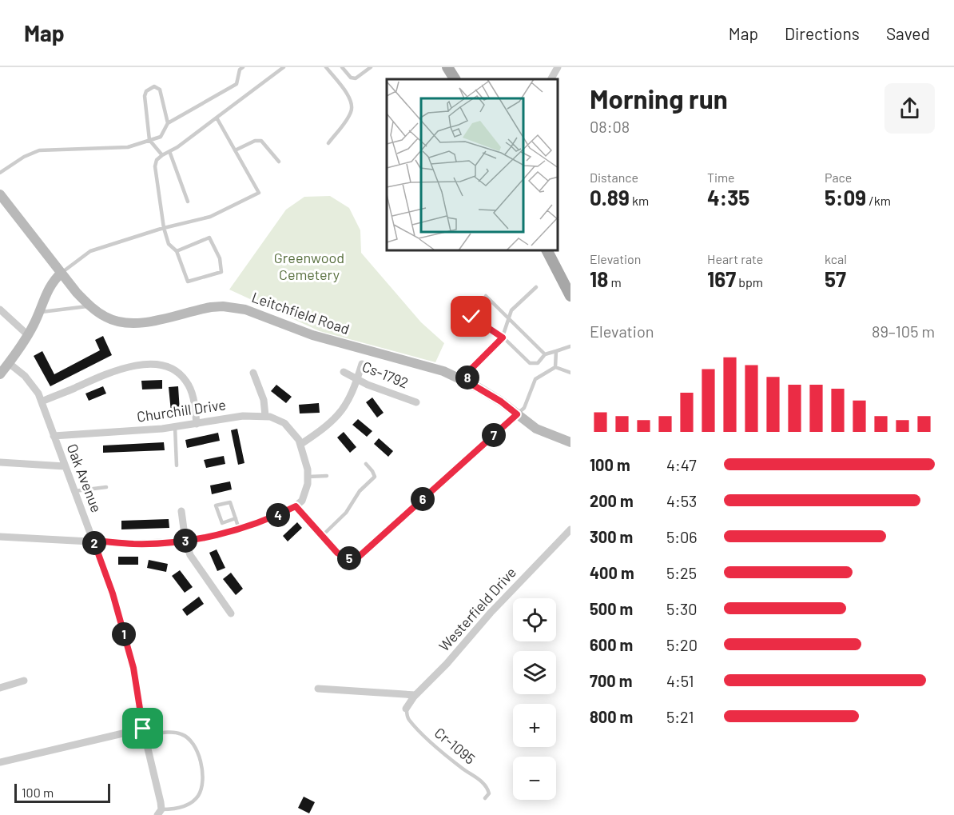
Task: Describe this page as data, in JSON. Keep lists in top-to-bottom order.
{
  "streets": {
    "street": [
      "Leitchfield Road",
      "Cs-1792",
      "Churchill Drive",
      "Oak Avenue",
      "Westerfield Drive"
    ],
    "lane": ["Cr-1095"]
  },
  "crossings": [
    ["Churchill Drive", "Oak Avenue"],
    ["Westerfield Drive", "Cr-1095"]
  ],
  "parks": ["Greenwood Cemetery"],
  "scale_bar": "100 m",
  "page": {
    "header": "Map",
    "nav": ["Map", "Directions", "Saved"],
    "heading": ["Morning run", "08:08"],
    "stats": [
      ["Distance", "0.89 km"],
      ["Time", "4:35"],
      ["Pace", "5:09 /km"],
      ["Elevation", "18 m"],
      ["Heart rate", "167 bpm"],
      ["kcal", "57"]
    ],
    "chart": ["Elevation", "89–105 m"],
    "pins": [
      "8",
      "7",
      "6",
      "4",
      "3",
      "2",
      "5",
      "1"
    ],
    "list": [
      {
        "name": "100 m",
        "note": "4:47"
      },
      {
        "name": "200 m",
        "note": "4:53"
      },
      {
        "name": "300 m",
        "note": "5:06"
      },
      {
        "name": "400 m",
        "note": "5:25"
      },
      {
        "name": "500 m",
        "note": "5:30"
      },
      {
        "name": "600 m",
        "note": "5:20"
      },
      {
        "name": "700 m",
        "note": "4:51"
      },
      {
        "name": "800 m",
        "note": "5:21"
      }
    ],
    "map_buttons": ["+", "−"],
    "scale": "100 m"
  }
}
